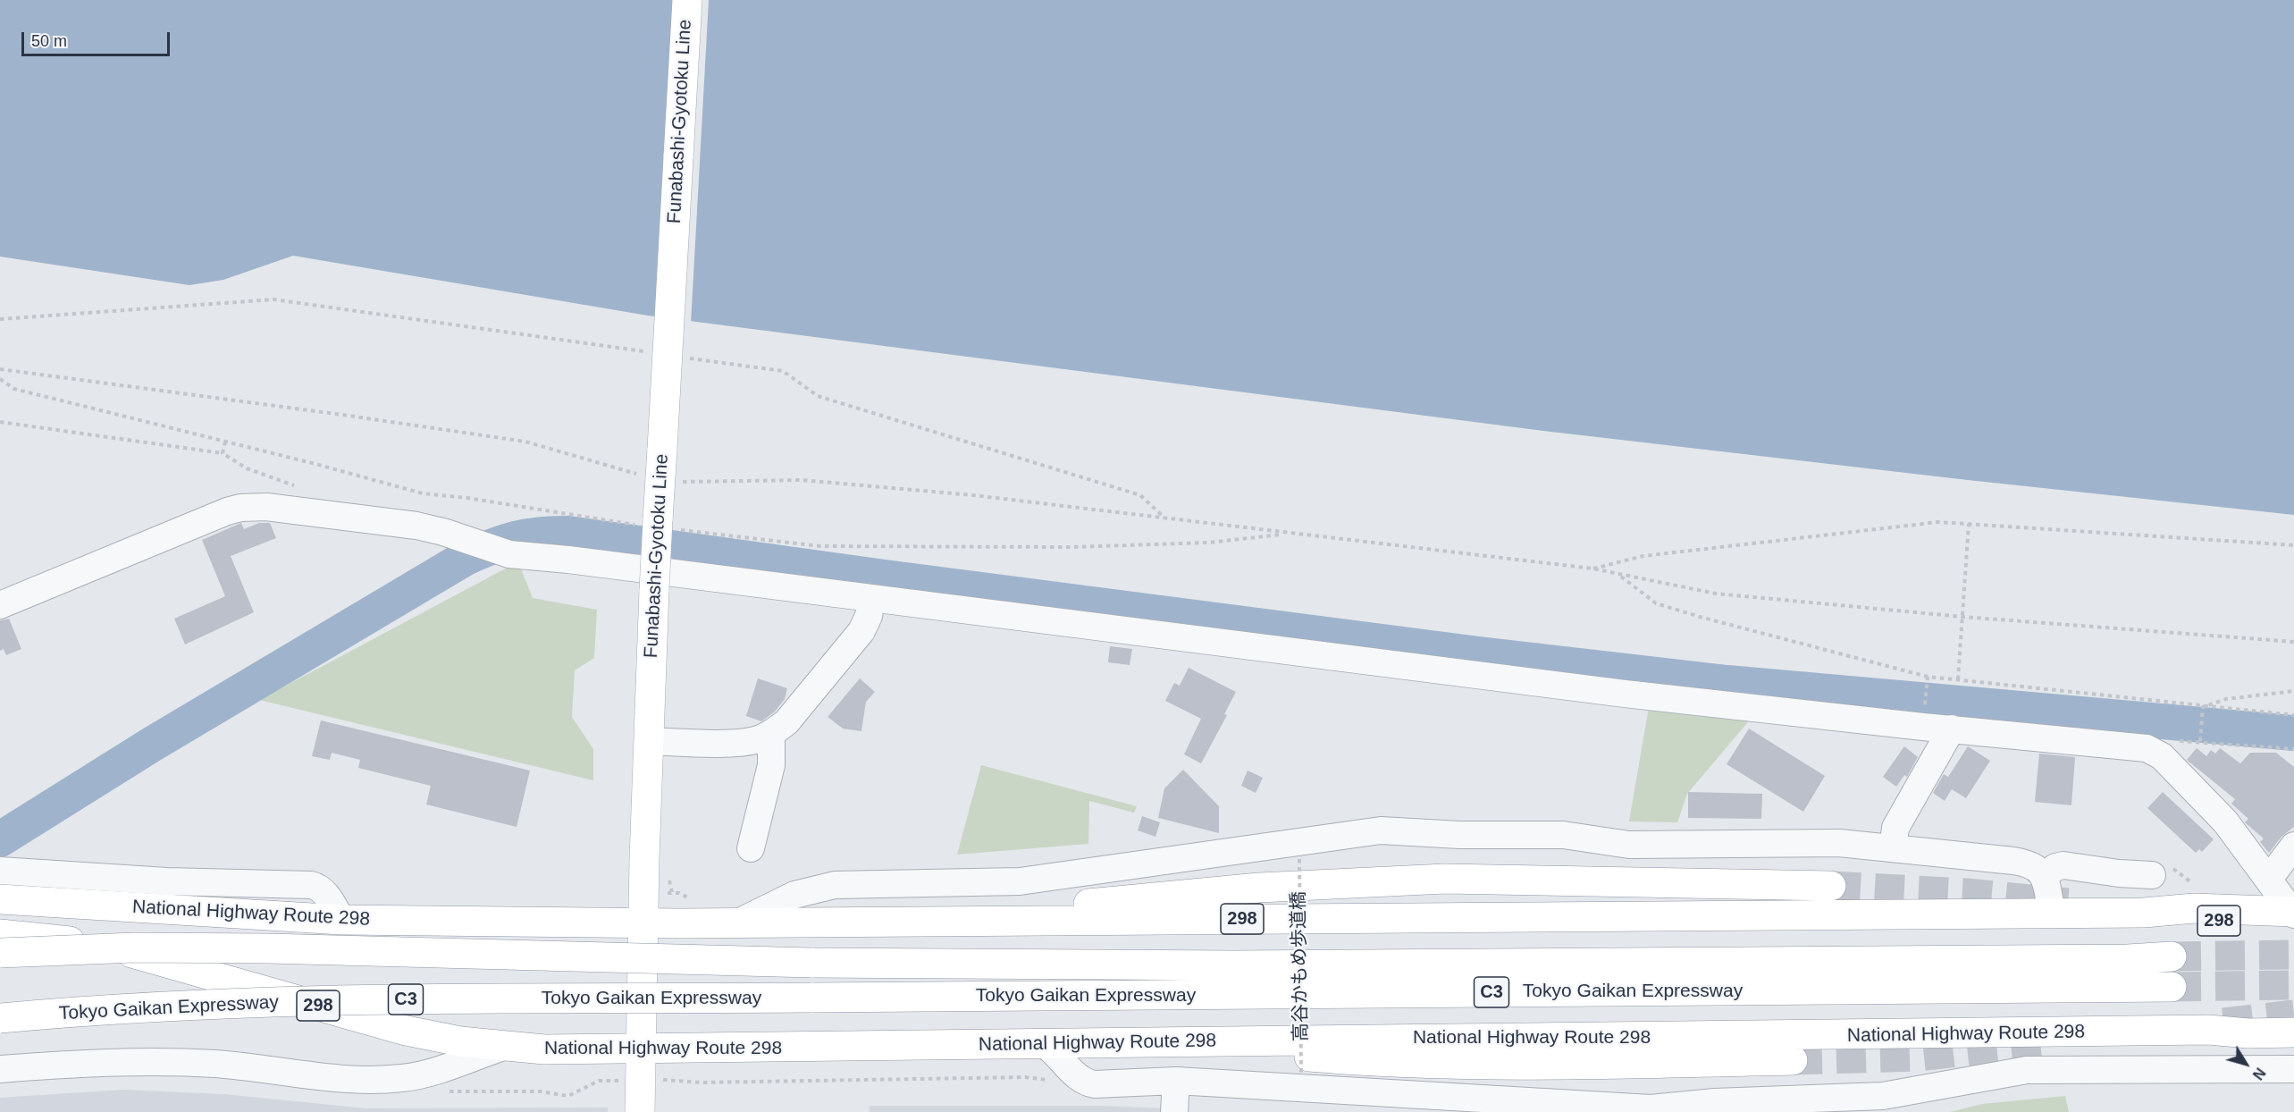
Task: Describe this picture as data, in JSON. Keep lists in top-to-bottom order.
{
  "streets": {
    "main road": [
      "Funabashi-Gyotoku Line",
      "National Highway Route 298",
      "298",
      "Tokyo Gaikan Expressway",
      "C3"
    ],
    "path": ["高谷かもめ歩道橋"]
  },
  "crossings": [
    ["Funabashi-Gyotoku Line", "National Highway Route 298"]
  ],
  "scale_bar": "50 m",
  "north": "bottom right"
}
